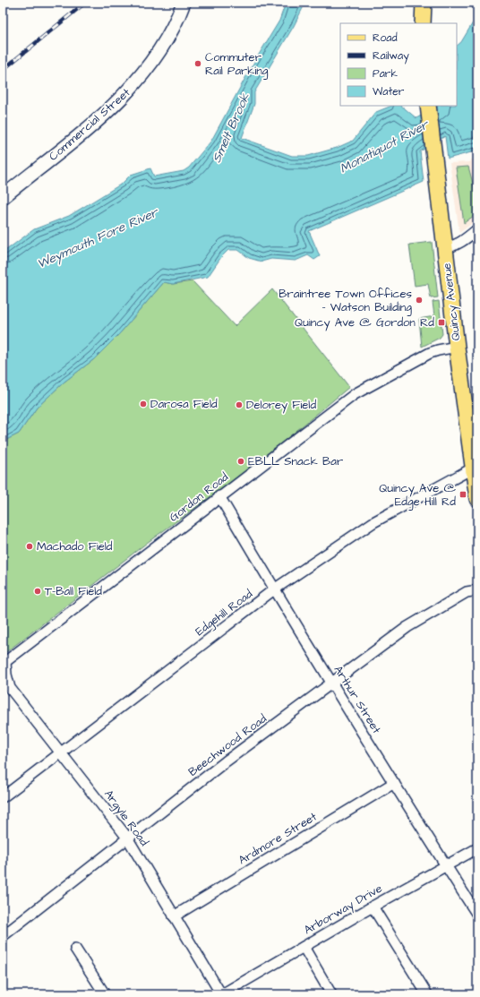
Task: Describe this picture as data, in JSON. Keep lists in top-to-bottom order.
{
  "streets": {
    "main road": ["Commercial Street", "Quincy Avenue"],
    "street": [
      "Gordon Road",
      "Edgehill Road",
      "Arthur Street",
      "Beechwood Road",
      "Argyle Road",
      "Ardmore Street",
      "Arborway Drive"
    ]
  },
  "crossings": [
    ["Quincy Avenue", "Gordon Road"],
    ["Quincy Avenue", "Edgehill Road"],
    ["Gordon Road", "Arthur Street"],
    ["Gordon Road", "Argyle Road"],
    ["Edgehill Road", "Arthur Street"],
    ["Edgehill Road", "Argyle Road"],
    ["Arthur Street", "Beechwood Road"],
    ["Arthur Street", "Ardmore Street"],
    ["Arthur Street", "Arborway Drive"],
    ["Beechwood Road", "Argyle Road"],
    ["Argyle Road", "Ardmore Street"],
    ["Argyle Road", "Arborway Drive"]
  ],
  "water": ["Smelt Brook", "Monatiquot River", "Weymouth Fore River"],
  "places": {
    "other": [
      "Commuter Rail Parking",
      "Braintree Town Offices - Watson Building",
      "Darosa Field",
      "Delorey Field",
      "EBLL Snack Bar",
      "Machado Field",
      "T-Ball Field"
    ],
    "transit": ["Quincy Ave @ Gordon Rd", "Quincy Ave @ Edge Hill Rd"]
  },
  "legend": [
    "Road",
    "Railway",
    "Park",
    "Water"
  ]
}
